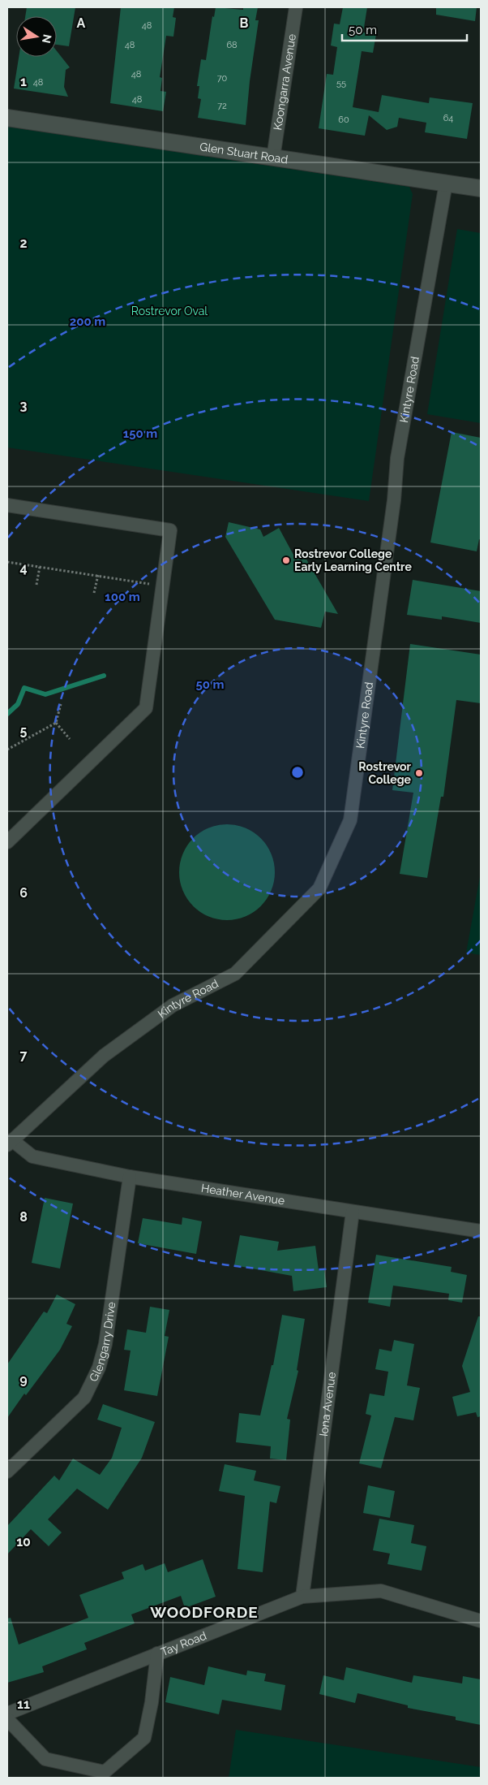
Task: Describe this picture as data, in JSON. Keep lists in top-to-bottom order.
{
  "streets": {
    "street": [
      "Koongarra Avenue",
      "Glen Stuart Road",
      "Kintyre Road",
      "Heather Avenue",
      "Glengarry Drive",
      "Iona Avenue",
      "Tay Road"
    ]
  },
  "crossings": [
    ["Koongarra Avenue", "Glen Stuart Road"],
    ["Glen Stuart Road", "Kintyre Road"],
    ["Kintyre Road", "Heather Avenue"],
    ["Heather Avenue", "Glengarry Drive"],
    ["Heather Avenue", "Iona Avenue"],
    ["Iona Avenue", "Tay Road"]
  ],
  "districts": ["WOODFORDE"],
  "parks": ["Rostrevor Oval"],
  "places": ["Rostrevor College Early Learning Centre", "Rostrevor College"],
  "house_numbers": [
    "48",
    "48",
    "68",
    "48",
    "70",
    "48",
    "55",
    "48",
    "72",
    "64",
    "60"
  ],
  "scale_bar": "50 m",
  "north": "right",
  "grid": {
    "columns": ["A", "B"],
    "rows": [
      "1",
      "2",
      "3",
      "4",
      "5",
      "6",
      "7",
      "8",
      "9",
      "10",
      "11"
    ]
  },
  "rings": [
    "200 m",
    "150 m",
    "100 m",
    "50 m"
  ]
}
